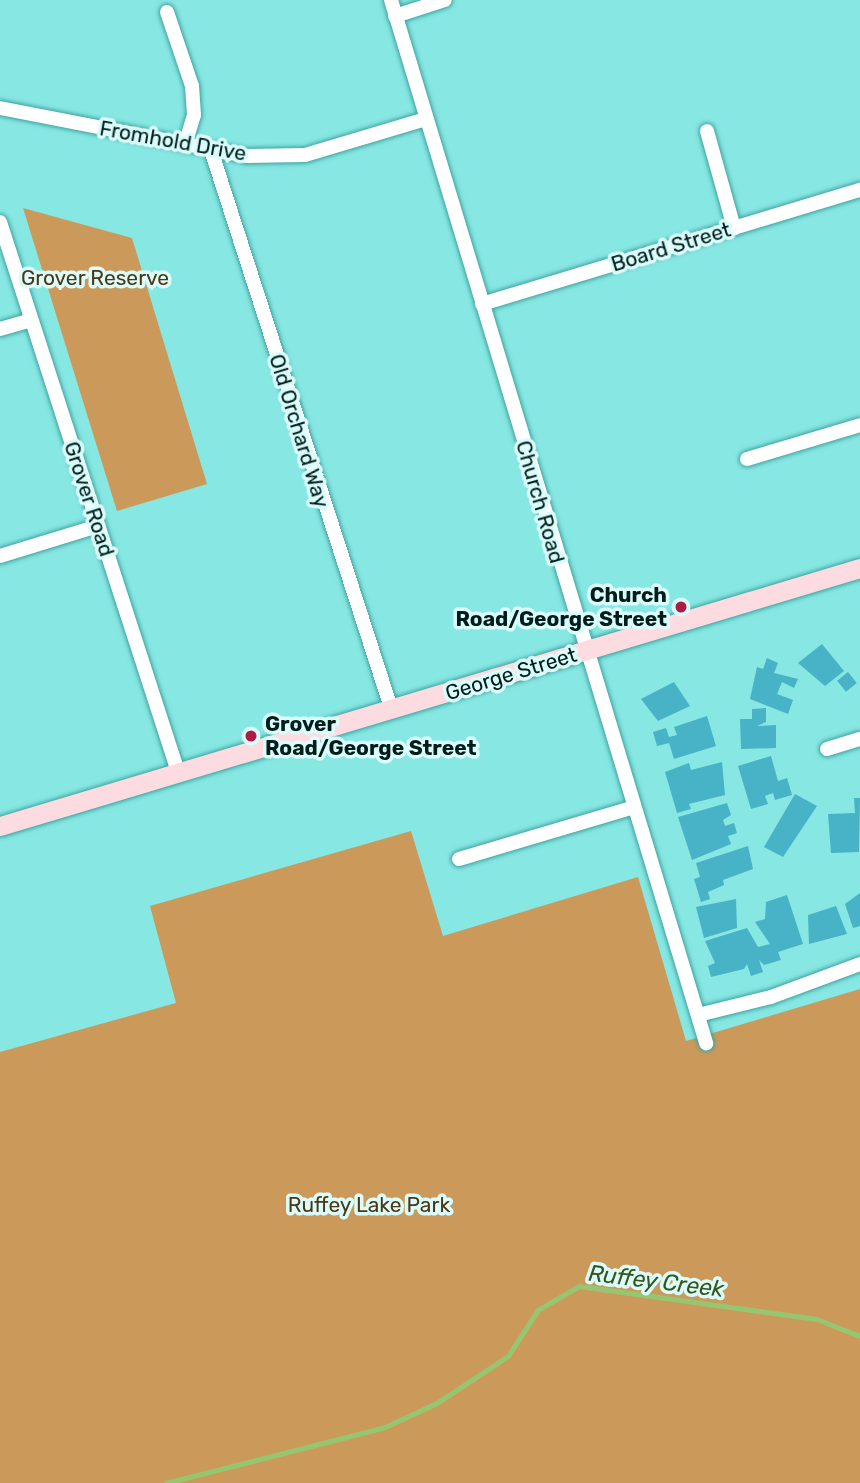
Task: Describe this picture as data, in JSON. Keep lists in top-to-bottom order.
{
  "streets": {
    "main road": ["George Street"],
    "street": [
      "Fromhold Drive",
      "Board Street",
      "Old Orchard Way",
      "Grover Road",
      "Church Road"
    ]
  },
  "crossings": [
    ["Fromhold Drive", "Old Orchard Way"],
    ["Fromhold Drive", "Church Road"],
    ["Board Street", "Church Road"],
    ["Old Orchard Way", "George Street"],
    ["Grover Road", "George Street"],
    ["Church Road", "George Street"]
  ],
  "water": ["Ruffey Creek"],
  "parks": ["Grover Reserve", "Ruffey Lake Park"],
  "places": ["Church Road/George Street", "Grover Road/George Street"]
}
